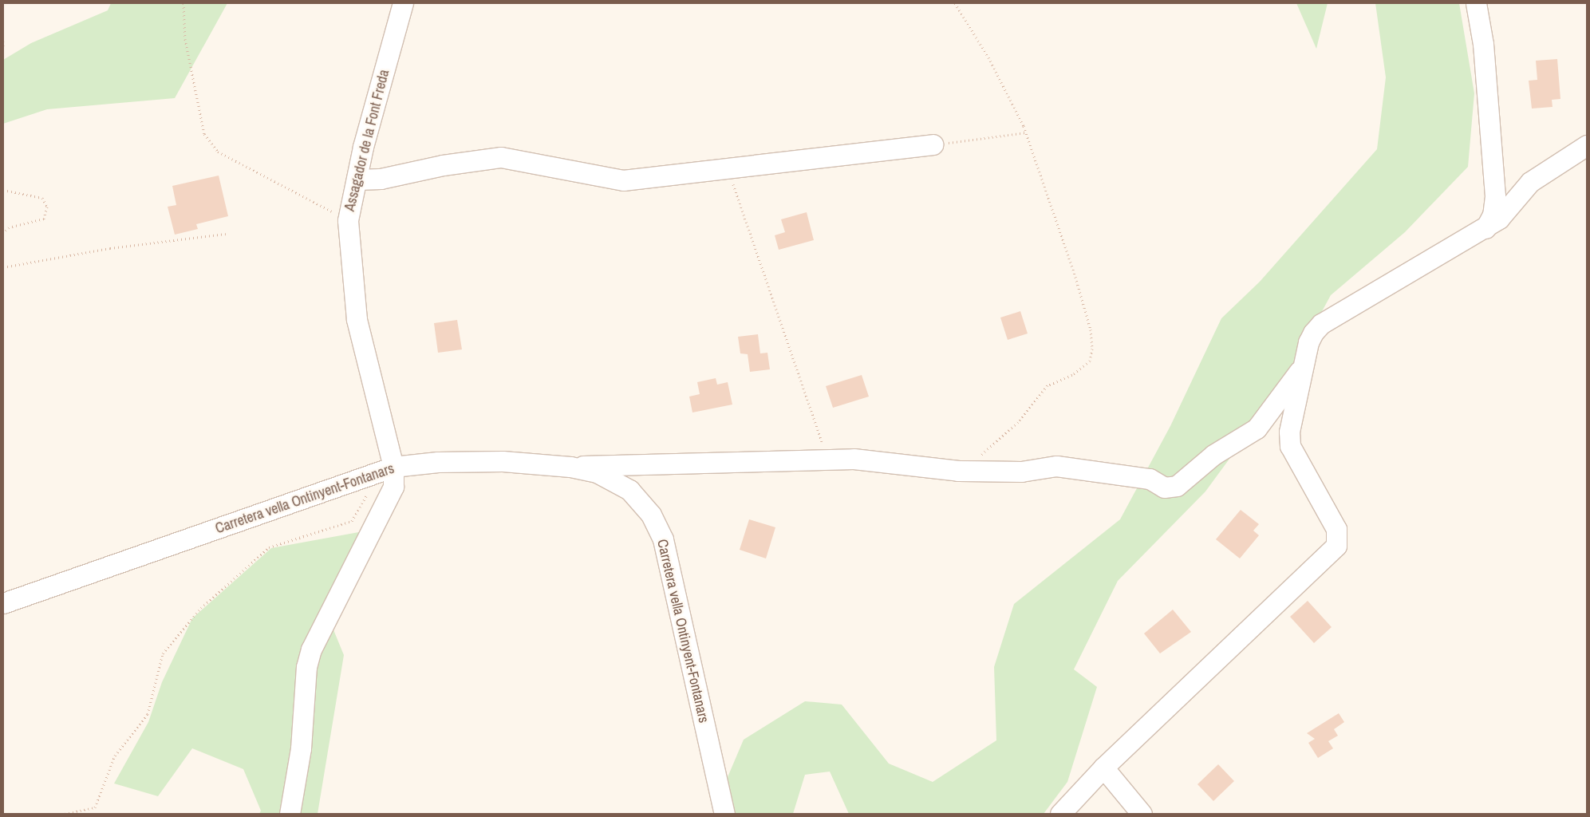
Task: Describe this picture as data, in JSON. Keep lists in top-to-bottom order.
{
  "streets": {
    "street": ["Assagador de la Font Freda", "Carretera vella Ontinyent-Fontanars"]
  },
  "crossings": [
    ["Assagador de la Font Freda", "Carretera vella Ontinyent-Fontanars"]
  ]
}
